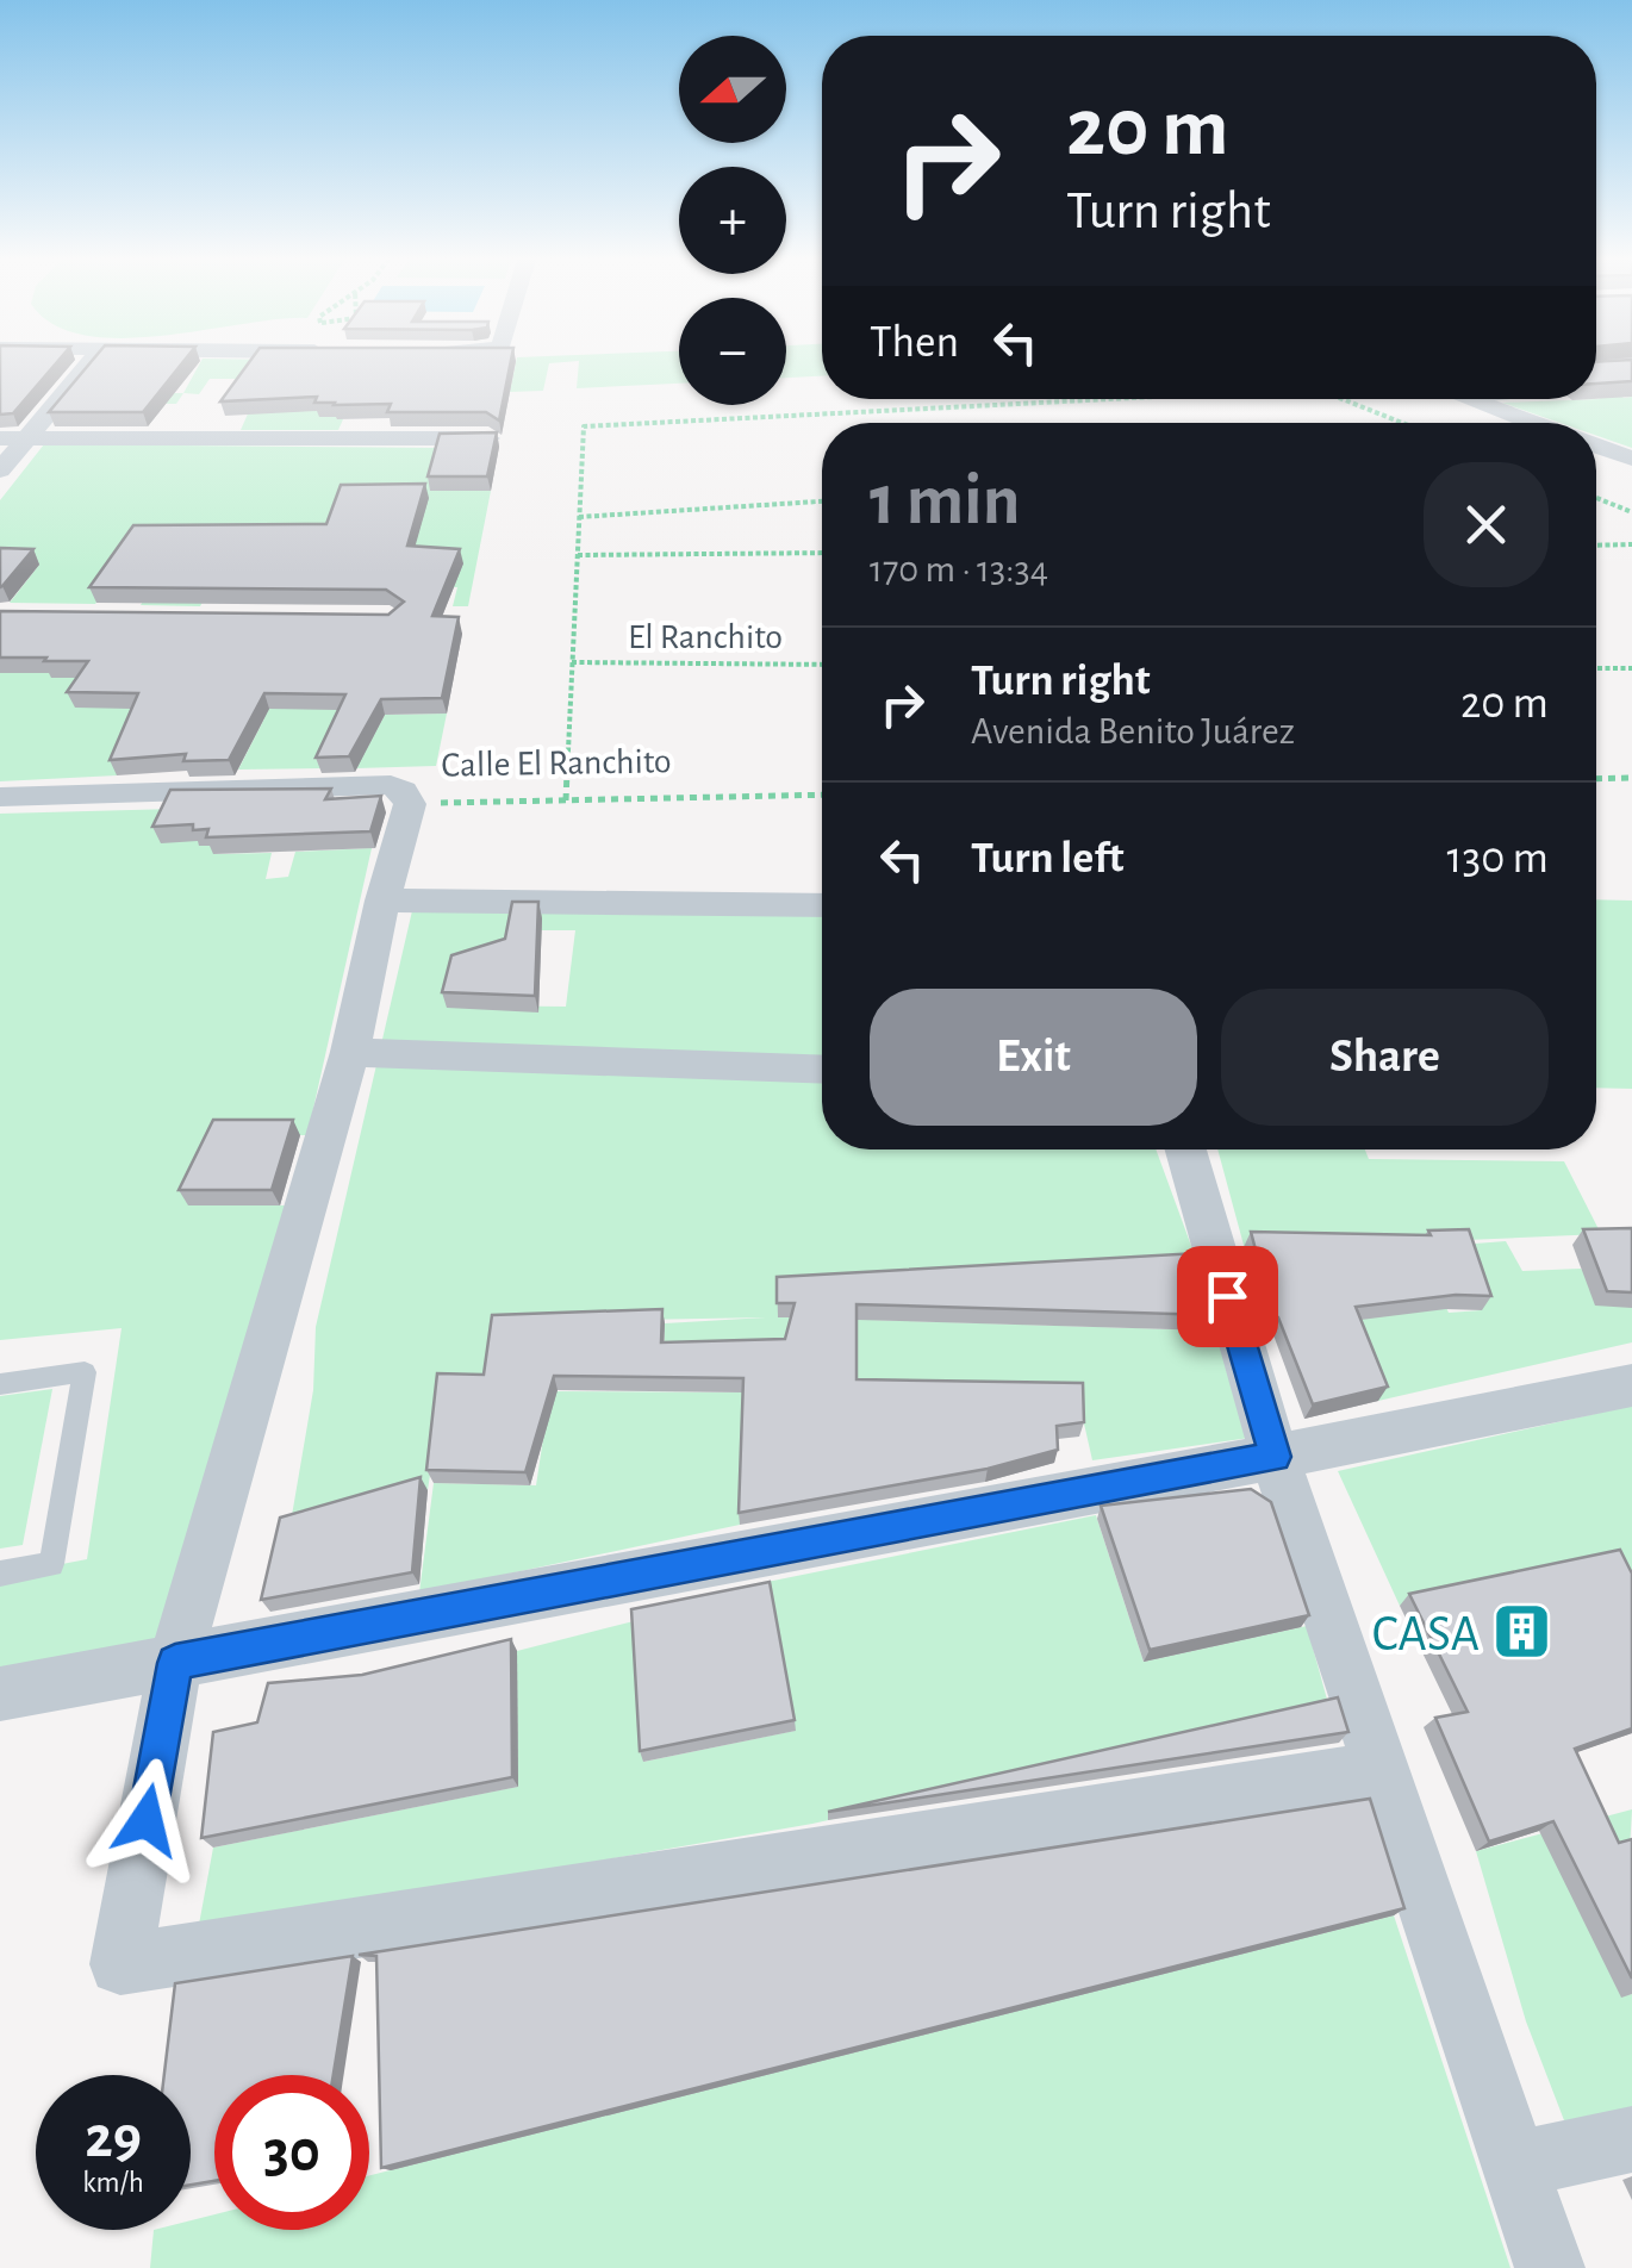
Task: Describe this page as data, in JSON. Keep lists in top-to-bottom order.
{
  "streets": {
    "street": ["Calle El Ranchito"],
    "path": ["El Ranchito"]
  },
  "crossings": [
    ["El Ranchito", "Calle El Ranchito"]
  ],
  "places": {
    "building": ["CASA"]
  },
  "north": "left",
  "page": {
    "map_buttons": ["+", "−"],
    "turn": ["20 m", "Turn right"],
    "then": "Then",
    "heading": ["1 min", "170 m · 13:34"],
    "list": [
      {
        "name": "Turn right",
        "note": "Avenida Benito Juárez",
        "value": "20 m"
      },
      {
        "name": "Turn left",
        "value": "130 m"
      }
    ],
    "buttons": ["Exit", "Share"],
    "speed": "29 km/h",
    "limit": "30"
  }
}
